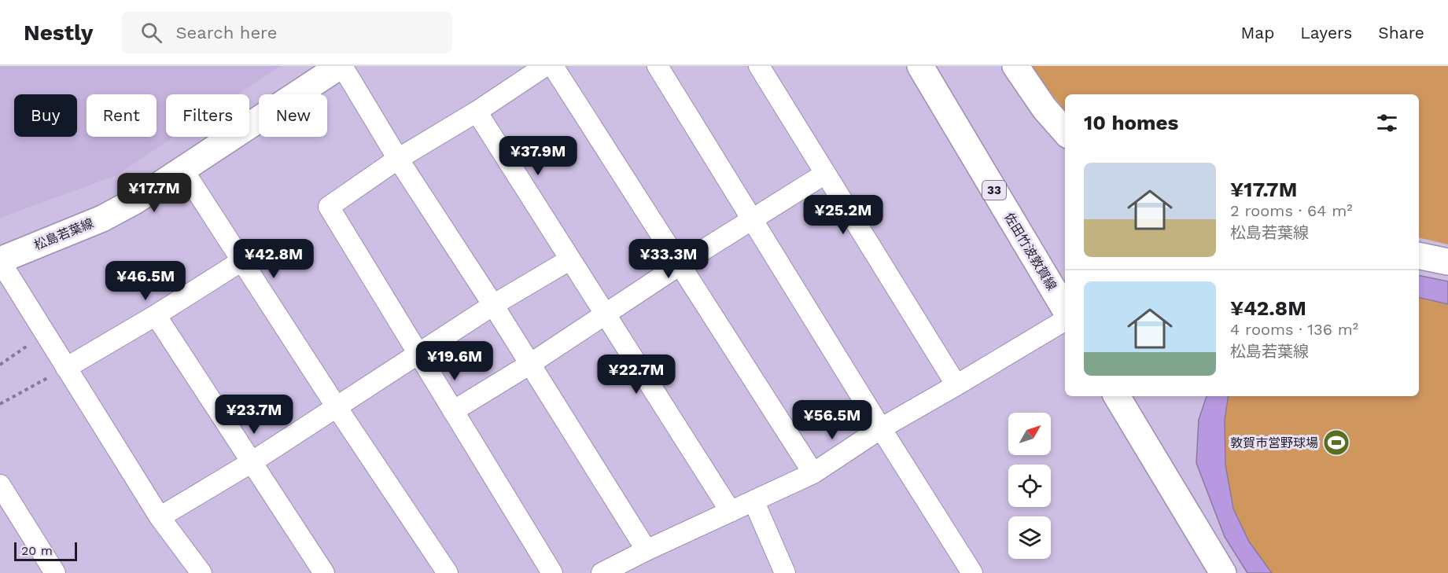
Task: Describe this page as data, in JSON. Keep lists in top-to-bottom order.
{
  "streets": {
    "main road": ["33", "松島若葉線", "佐田竹波敦賀線"]
  },
  "places": {
    "sports": ["敦賀市営野球場"]
  },
  "scale_bar": "20 m",
  "north": "top right",
  "page": {
    "header": "Nestly",
    "search": "Search here",
    "nav": ["Map", "Layers", "Share"],
    "chip": [
      "Buy",
      "Rent",
      "Filters",
      "New"
    ],
    "heading": "10 homes",
    "price": [
      "¥37.9M",
      "¥17.7M",
      "¥25.2M",
      "¥42.8M",
      "¥33.3M",
      "¥46.5M",
      "¥19.6M",
      "¥22.7M",
      "¥23.7M",
      "¥56.5M"
    ],
    "list": [
      {
        "name": "¥17.7M",
        "note": "2 rooms · 64 m² · 松島若葉線"
      },
      {
        "name": "¥42.8M",
        "note": "4 rooms · 136 m² · 松島若葉線"
      }
    ],
    "scale": "20 m"
  }
}
